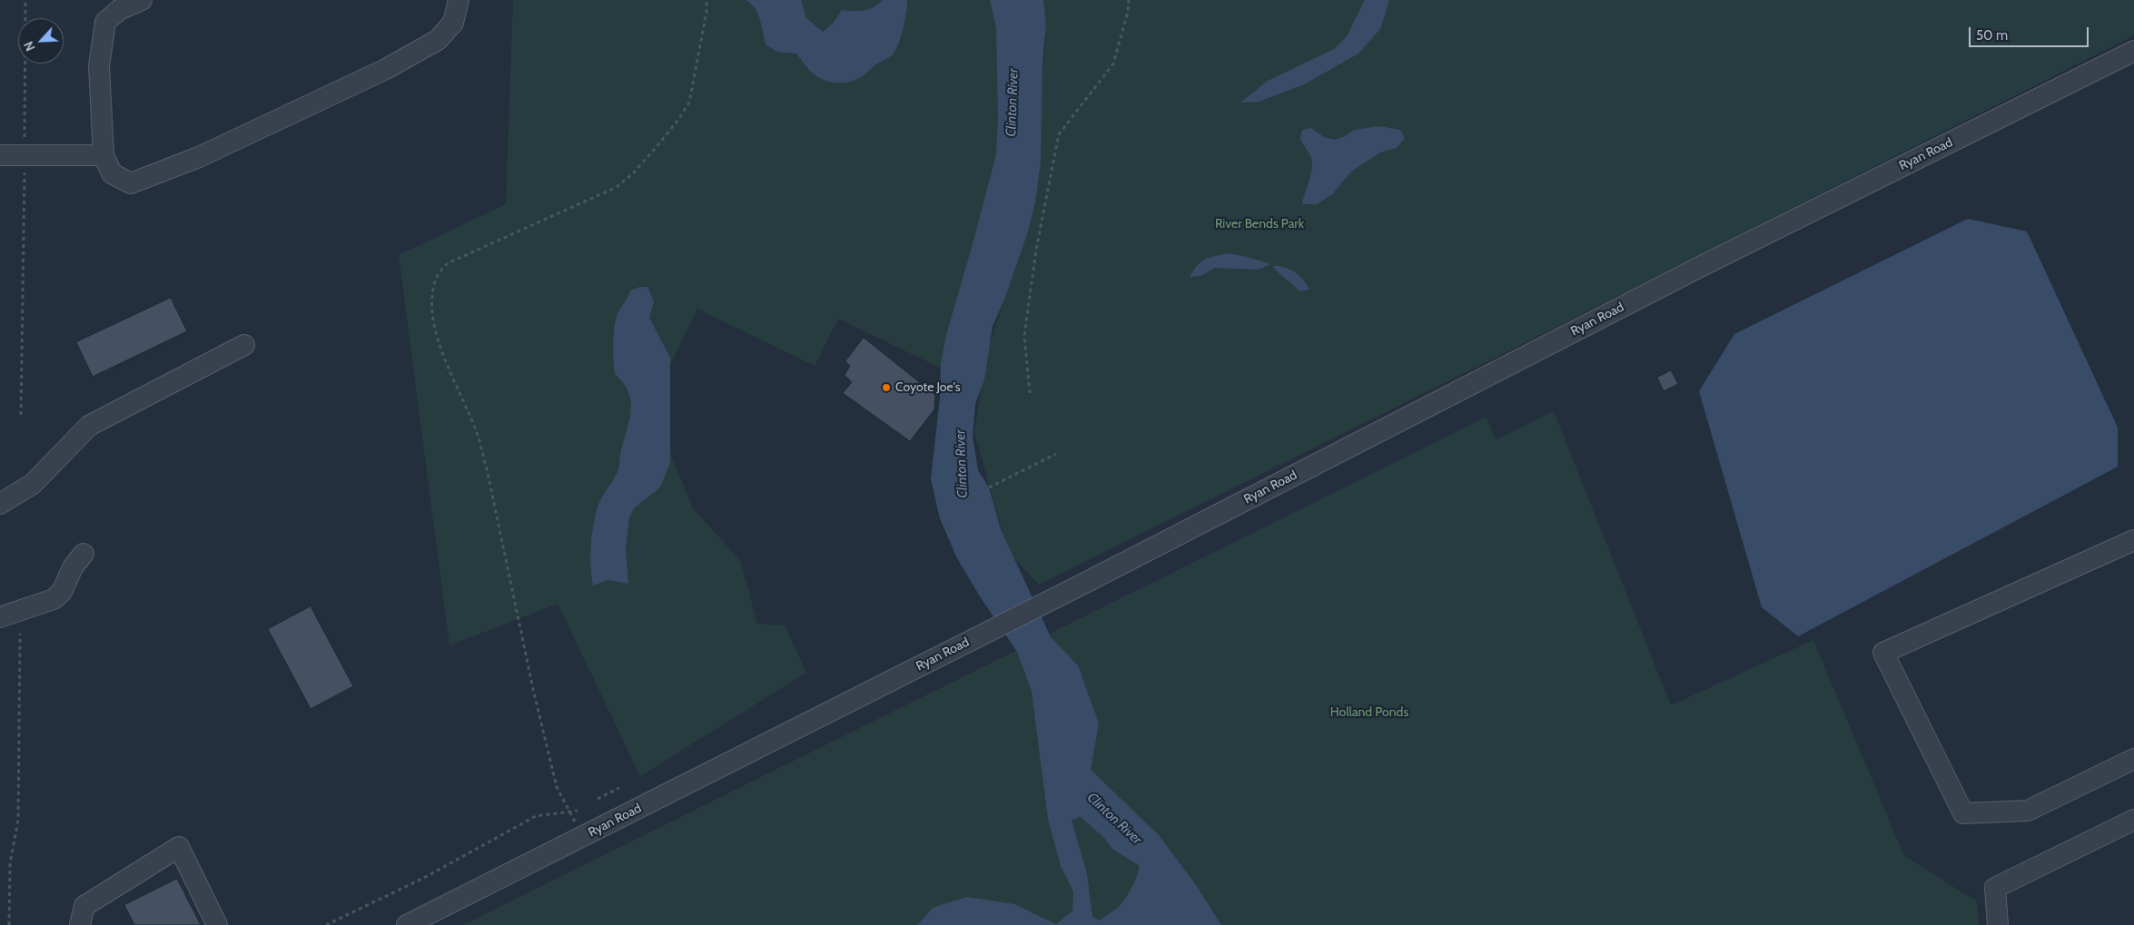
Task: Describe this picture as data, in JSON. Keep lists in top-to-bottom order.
{
  "streets": {
    "street": ["Ryan Road"]
  },
  "water": ["Clinton River"],
  "parks": ["River Bends Park", "Holland Ponds"],
  "places": ["Coyote Joe's"],
  "scale_bar": "50 m",
  "north": "bottom left"
}
